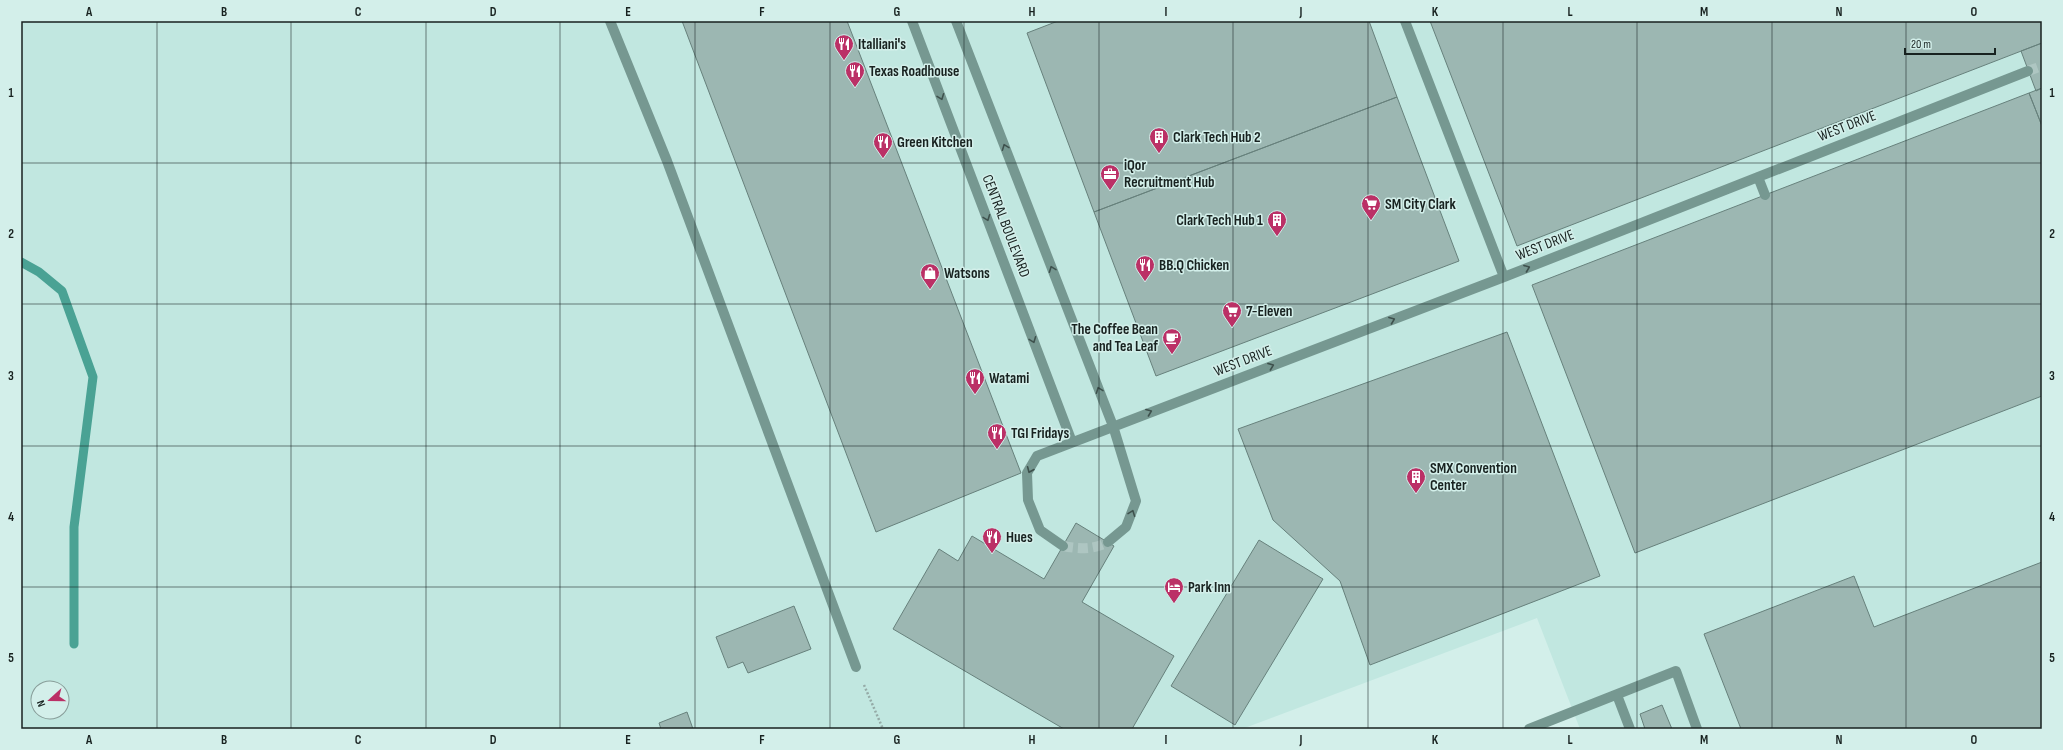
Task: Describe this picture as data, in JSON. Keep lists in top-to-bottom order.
{
  "streets": {
    "lane": ["WEST DRIVE", "CENTRAL BOULEVARD"]
  },
  "crossings": [
    ["WEST DRIVE", "CENTRAL BOULEVARD"]
  ],
  "places": {
    "restaurant": [
      "Italliani's",
      "Texas Roadhouse",
      "Green Kitchen",
      "BB.Q Chicken",
      "Watami",
      "TGI Fridays",
      "Hues"
    ],
    "building": ["Clark Tech Hub 2", "Clark Tech Hub 1", "SMX Convention Center"],
    "office": ["iQor Recruitment Hub"],
    "supermarket": ["SM City Clark", "7-Eleven"],
    "shop": ["Watsons"],
    "cafe": ["The Coffee Bean and Tea Leaf"],
    "hotel": ["Park Inn"]
  },
  "scale_bar": "20 m",
  "north": "left",
  "grid": {
    "columns": [
      "A",
      "B",
      "C",
      "D",
      "E",
      "F",
      "G",
      "H",
      "I",
      "J",
      "K",
      "L",
      "M",
      "N",
      "O"
    ],
    "rows": [
      "1",
      "2",
      "3",
      "4",
      "5"
    ]
  }
}
